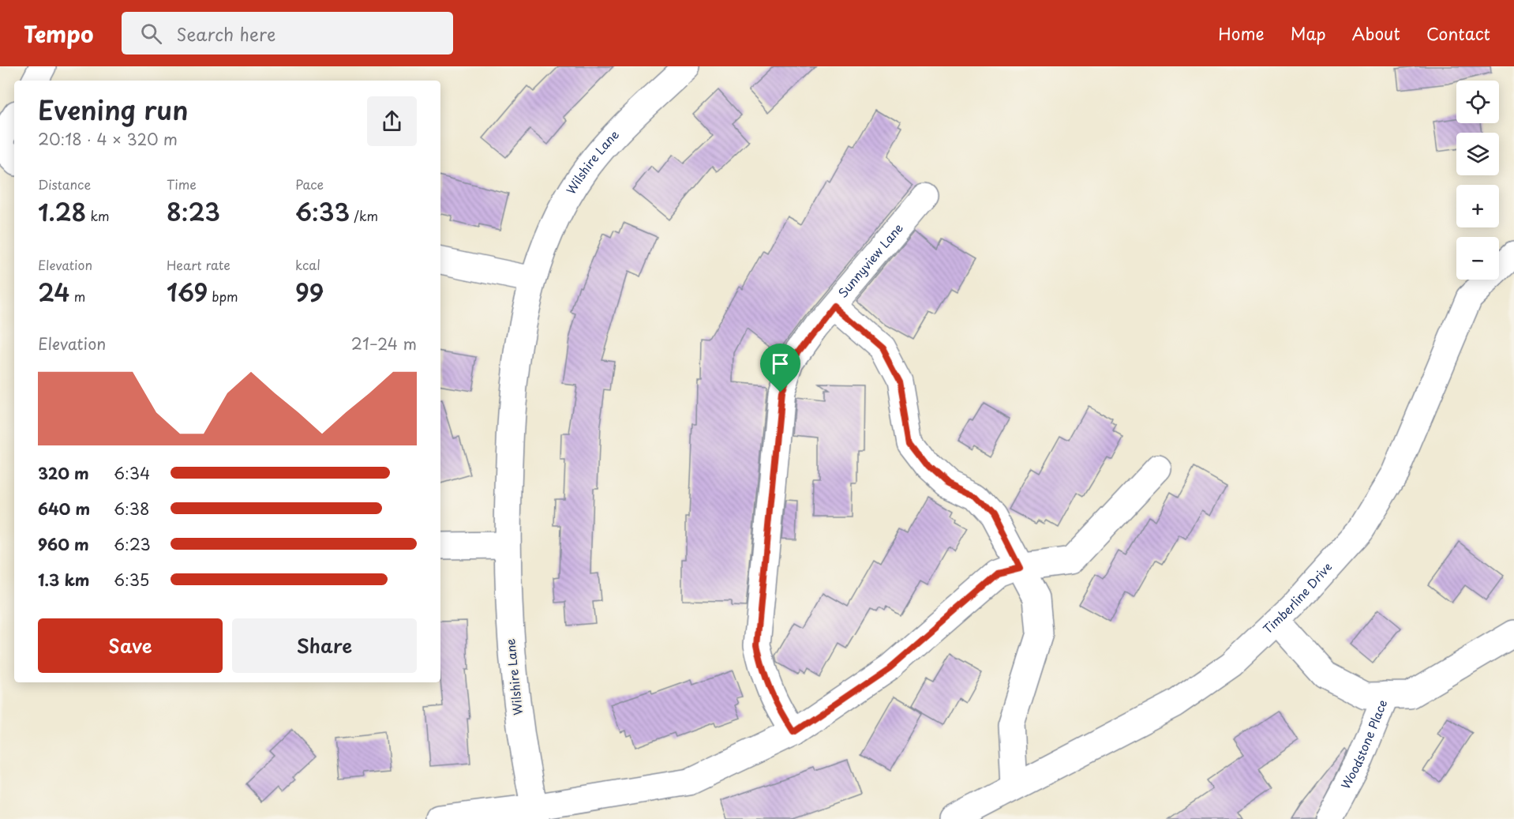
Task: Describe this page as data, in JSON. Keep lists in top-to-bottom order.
{
  "streets": {
    "street": [
      "Wilshire Lane",
      "Sunnyview Lane",
      "Timberline Drive",
      "Woodstone Place"
    ]
  },
  "page": {
    "header": "Tempo",
    "search": "Search here",
    "nav": [
      "Home",
      "Map",
      "About",
      "Contact"
    ],
    "map_buttons": ["+", "−"],
    "heading": ["Evening run", "20:18 · 4 × 320 m"],
    "stats": [
      ["Distance", "1.28 km"],
      ["Time", "8:23"],
      ["Pace", "6:33 /km"],
      ["Elevation", "24 m"],
      ["Heart rate", "169 bpm"],
      ["kcal", "99"]
    ],
    "chart": ["Elevation", "21–24 m"],
    "list": [
      {
        "name": "320 m",
        "note": "6:34"
      },
      {
        "name": "640 m",
        "note": "6:38"
      },
      {
        "name": "960 m",
        "note": "6:23"
      },
      {
        "name": "1.3 km",
        "note": "6:35"
      }
    ],
    "buttons": ["Save", "Share"]
  }
}
